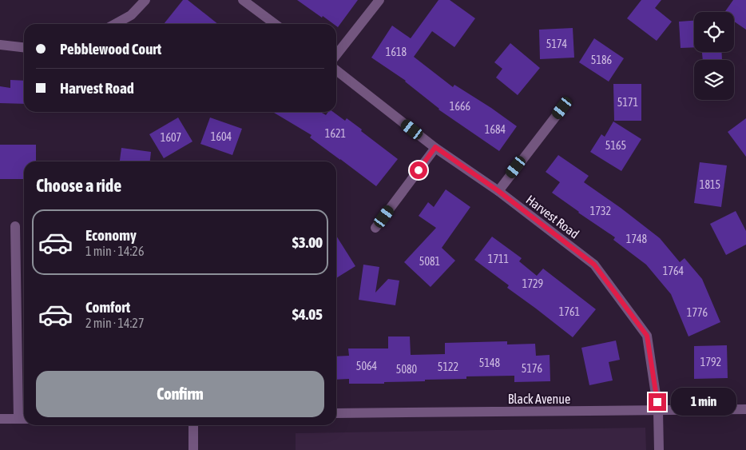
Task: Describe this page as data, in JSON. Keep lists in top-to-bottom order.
{
  "streets": {
    "street": ["Harvest Road", "Black Avenue"]
  },
  "crossings": [
    ["Harvest Road", "Black Avenue"]
  ],
  "house_numbers": [
    "5174",
    "1618",
    "5186",
    "5171",
    "1666",
    "1684",
    "1621",
    "1604",
    "1607",
    "5165",
    "1815",
    "1732",
    "1748",
    "1711",
    "5081",
    "1764",
    "1729",
    "1761",
    "1776",
    "1792",
    "5148",
    "5064",
    "5122",
    "5176",
    "5080"
  ],
  "page": {
    "banner": ["Pebblewood Court", "Harvest Road"],
    "heading": "Choose a ride",
    "list": [
      {
        "name": "Economy",
        "note": "1 min · 14:26",
        "value": "$3.00"
      },
      {
        "name": "Comfort",
        "note": "2 min · 14:27",
        "value": "$4.05"
      }
    ],
    "buttons": "Confirm",
    "bubble": "1 min"
  }
}
